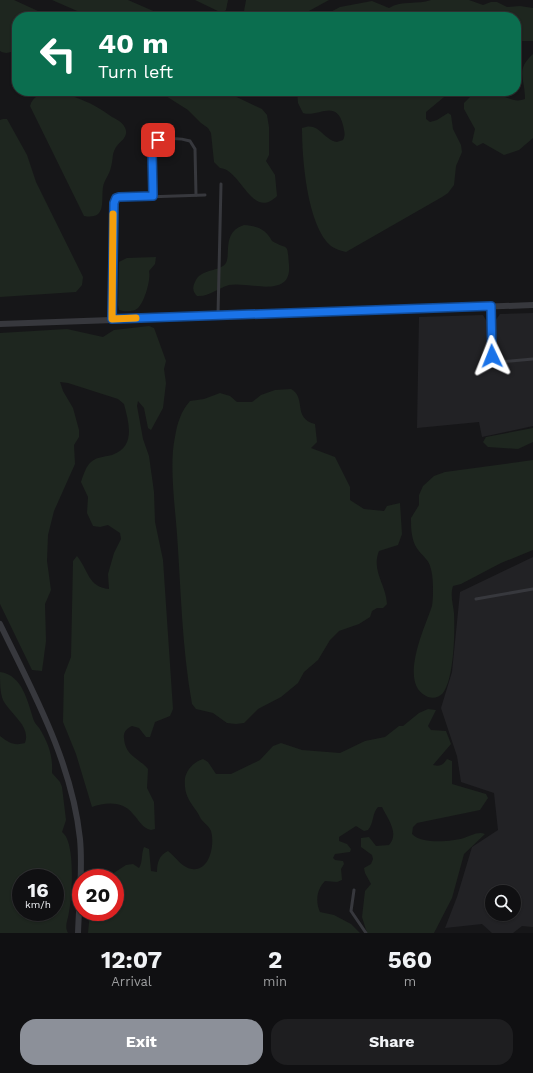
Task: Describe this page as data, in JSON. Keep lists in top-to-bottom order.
{
  "page": {
    "turn": ["40 m", "Turn left"],
    "speed": "16 km/h",
    "limit": "20",
    "eta": [
      "12:07",
      "Arrival",
      "2",
      "min",
      "560",
      "m"
    ],
    "buttons": ["Exit", "Share"]
  }
}
